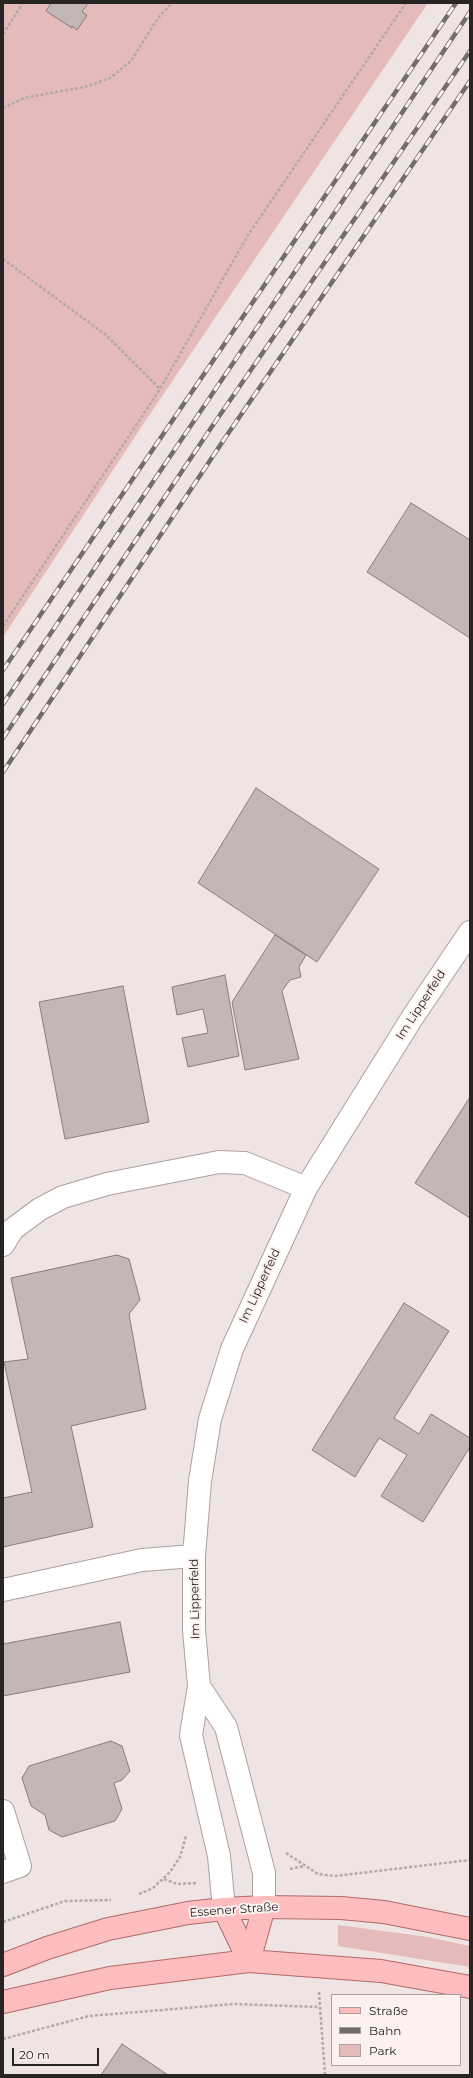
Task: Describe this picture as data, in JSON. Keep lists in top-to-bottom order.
{
  "streets": {
    "main road": ["Essener Straße"],
    "street": ["Im Lipperfeld"]
  },
  "crossings": [
    ["Im Lipperfeld", "Essener Straße"]
  ],
  "legend": ["Straße", "Bahn", "Park"],
  "scale_bar": "20 m"
}
